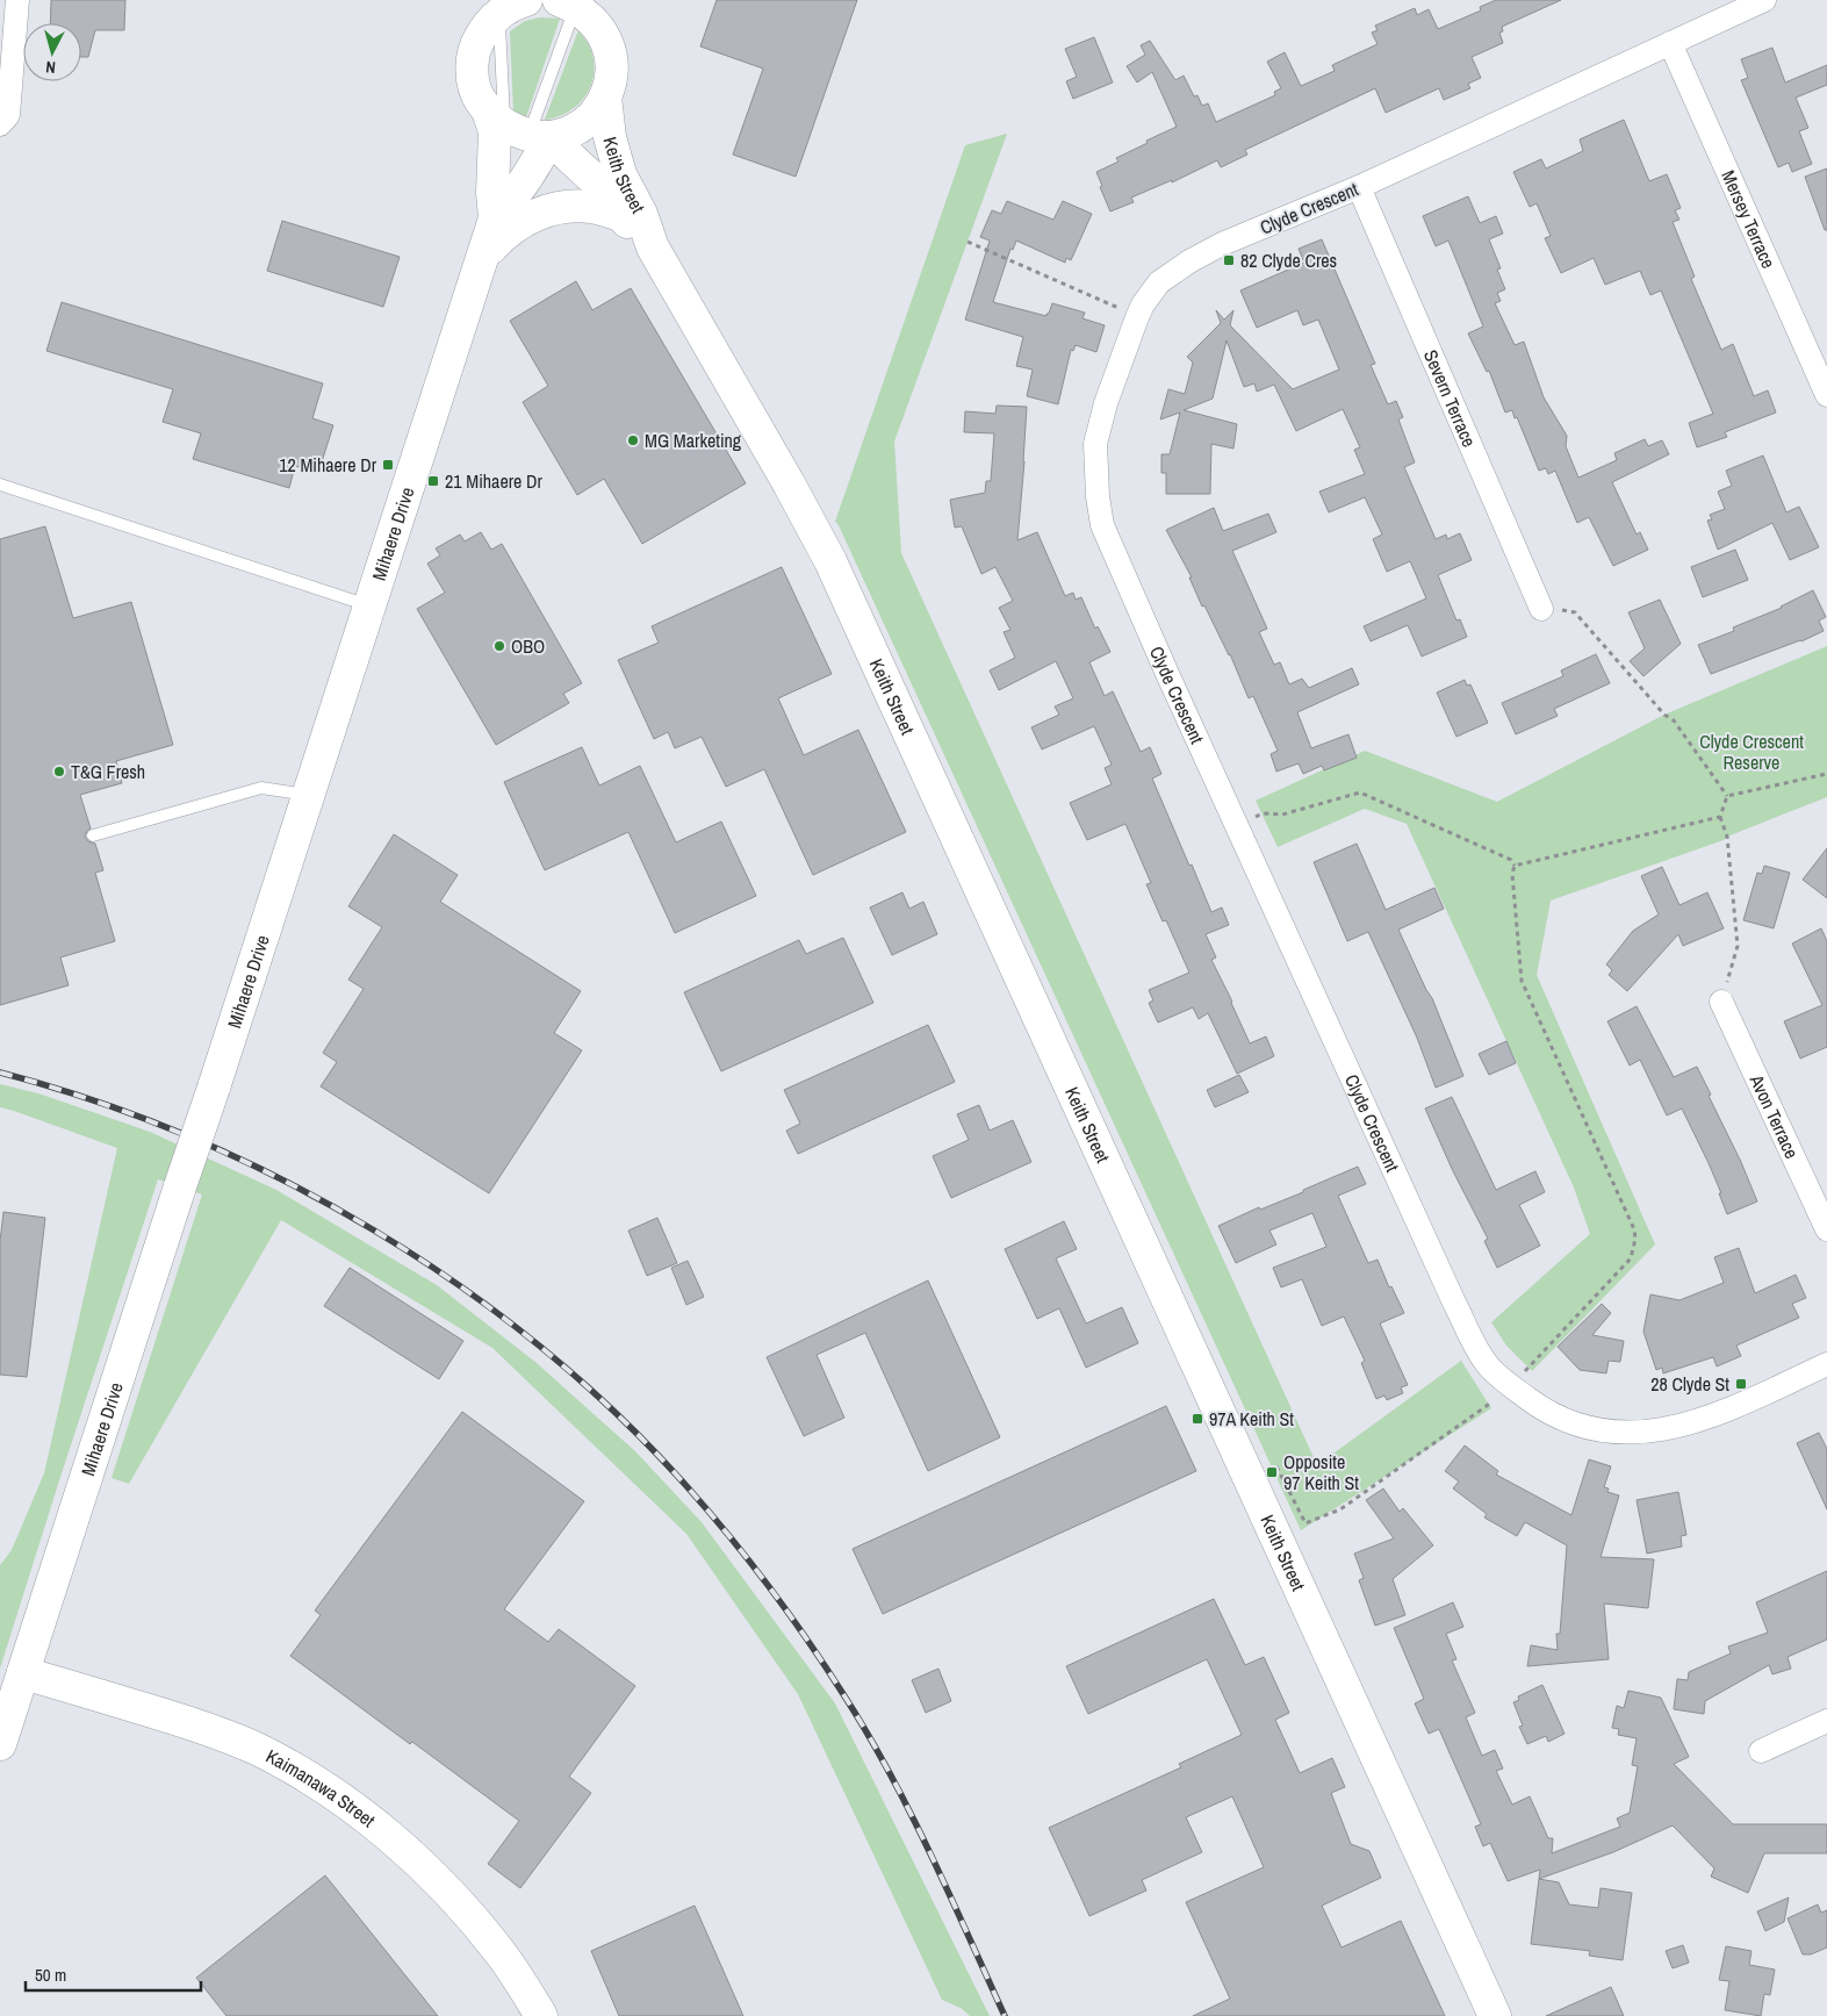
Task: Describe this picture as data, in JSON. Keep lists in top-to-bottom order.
{
  "streets": {
    "street": [
      "Keith Street",
      "Clyde Crescent",
      "Mersey Terrace",
      "Severn Terrace",
      "Mihaere Drive",
      "Avon Terrace",
      "Kaimanawa Street"
    ]
  },
  "crossings": [
    ["Keith Street", "Mihaere Drive"],
    ["Clyde Crescent", "Mersey Terrace"],
    ["Clyde Crescent", "Severn Terrace"],
    ["Mihaere Drive", "Kaimanawa Street"]
  ],
  "parks": ["Clyde Crescent Reserve"],
  "places": {
    "transit": [
      "82 Clyde Cres",
      "12 Mihaere Dr",
      "21 Mihaere Dr",
      "28 Clyde St",
      "97A Keith St",
      "Opposite 97 Keith St"
    ],
    "other": ["MG Marketing", "OBO", "T&G Fresh"]
  },
  "scale_bar": "50 m",
  "north": "bottom"
}
